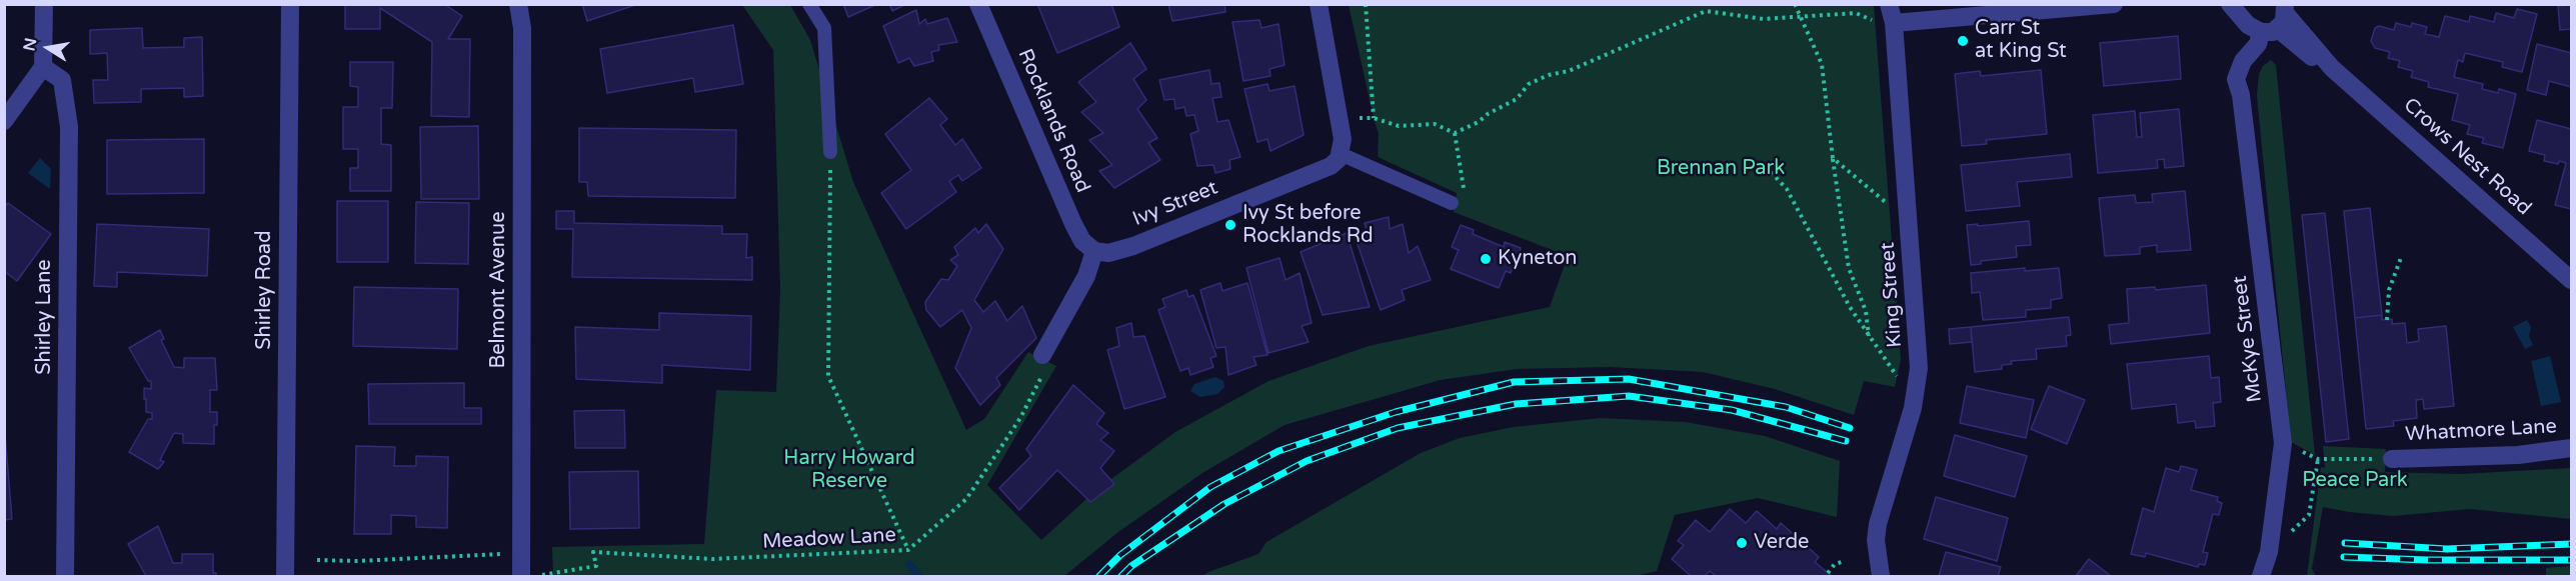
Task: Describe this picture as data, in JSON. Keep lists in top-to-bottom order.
{
  "streets": {
    "street": [
      "Rocklands Road",
      "Crows Nest Road",
      "Ivy Street",
      "Shirley Road",
      "Belmont Avenue",
      "King Street",
      "Shirley Lane",
      "McKye Street",
      "Whatmore Lane"
    ],
    "path": ["Meadow Lane"]
  },
  "crossings": [
    ["Rocklands Road", "Ivy Street"],
    ["Crows Nest Road", "McKye Street"]
  ],
  "parks": ["Brennan Park", "Harry Howard Reserve", "Peace Park"],
  "places": [
    "Carr St at King St",
    "Ivy St before Rocklands Rd",
    "Kyneton",
    "Verde"
  ],
  "north": "left"
}
